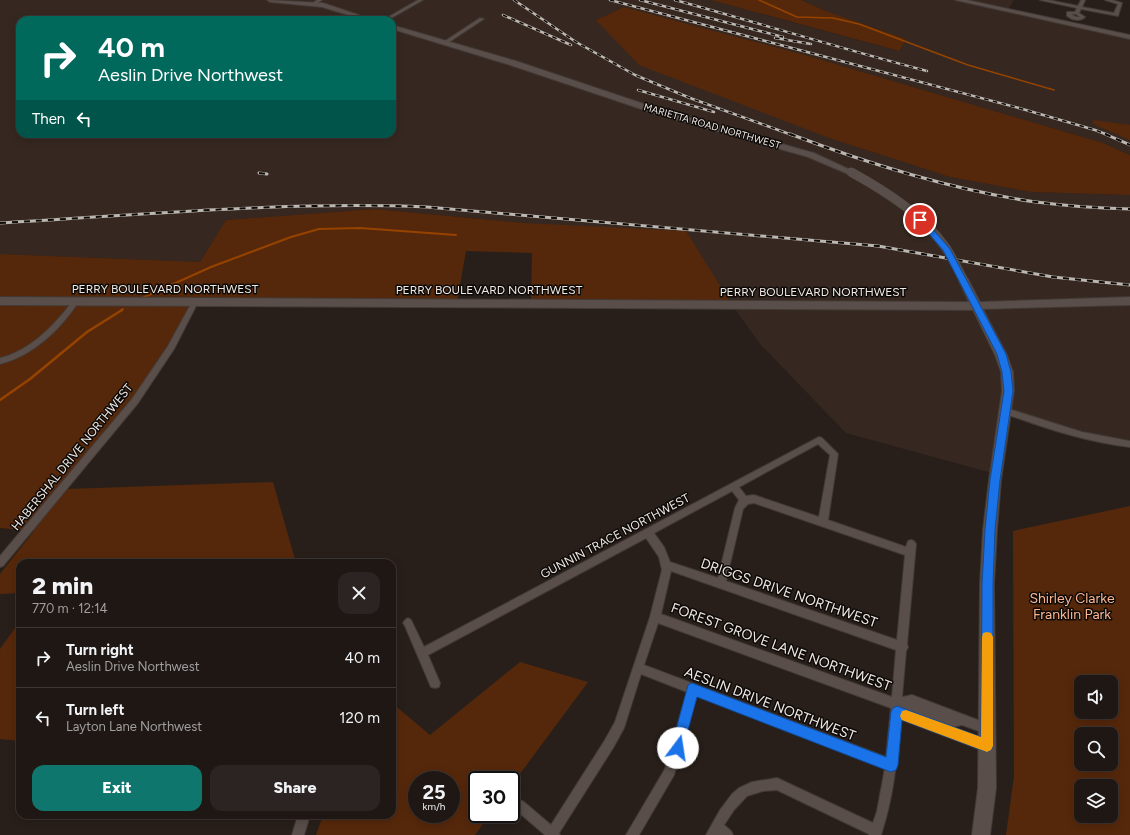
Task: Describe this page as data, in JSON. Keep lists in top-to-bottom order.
{
  "streets": {
    "street": [
      "MARIETTA ROAD NORTHWEST",
      "PERRY BOULEVARD NORTHWEST",
      "HABERSHAL DRIVE NORTHWEST",
      "GUNNIN TRACE NORTHWEST",
      "DRIGGS DRIVE NORTHWEST",
      "FOREST GROVE LANE NORTHWEST",
      "AESLIN DRIVE NORTHWEST"
    ]
  },
  "crossings": [
    ["MARIETTA ROAD NORTHWEST", "PERRY BOULEVARD NORTHWEST"],
    ["PERRY BOULEVARD NORTHWEST", "HABERSHAL DRIVE NORTHWEST"]
  ],
  "parks": ["Shirley Clarke Franklin Park"],
  "page": {
    "turn": ["40 m", "Aeslin Drive Northwest"],
    "then": "Then",
    "heading": ["2 min", "770 m · 12:14"],
    "list": [
      {
        "name": "Turn right",
        "note": "Aeslin Drive Northwest",
        "value": "40 m"
      },
      {
        "name": "Turn left",
        "note": "Layton Lane Northwest",
        "value": "120 m"
      }
    ],
    "buttons": ["Exit", "Share"],
    "speed": "25 km/h",
    "limit": "30"
  }
}
